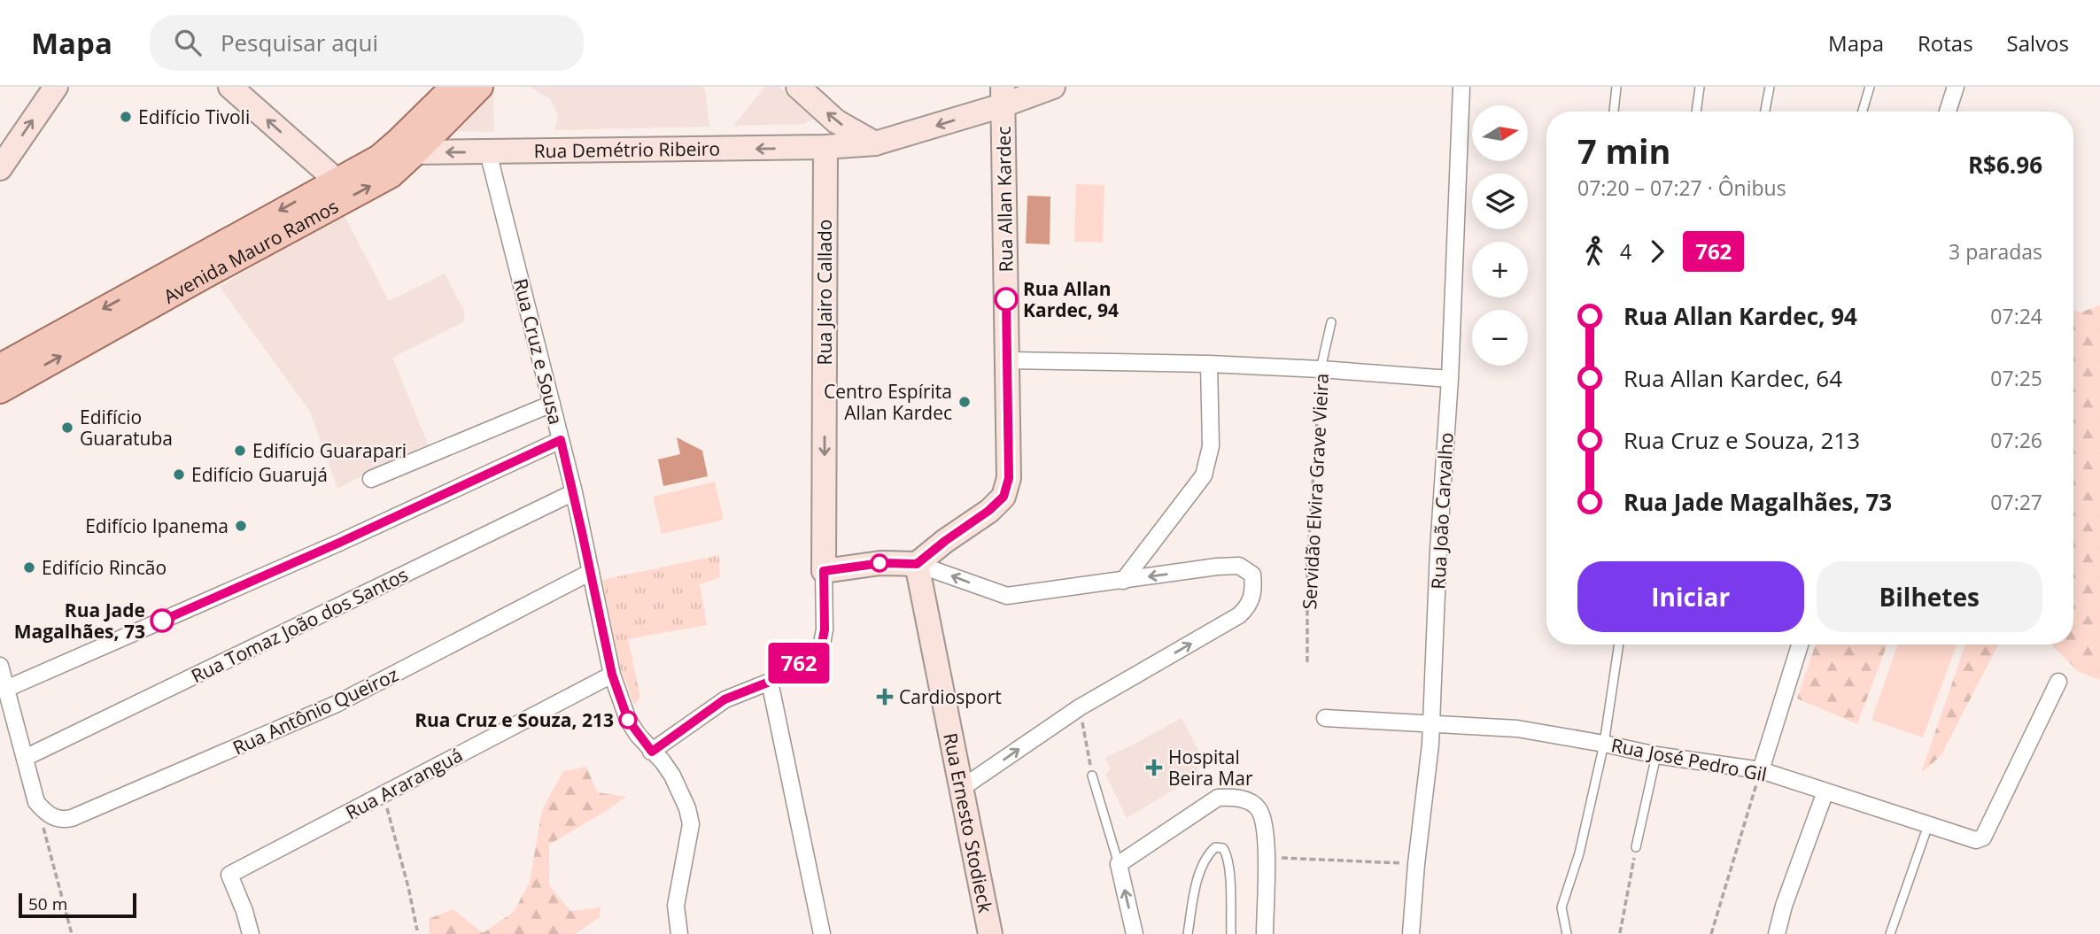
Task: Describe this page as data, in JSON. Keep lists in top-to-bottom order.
{
  "streets": {
    "main road": ["Avenida Mauro Ramos"],
    "street": [
      "Rua Demétrio Ribeiro",
      "Rua Allan Kardec",
      "Rua Jairo Callado",
      "Rua Cruz e Sousa",
      "Rua João Carvalho",
      "Rua Tomaz João dos Santos",
      "Rua Antônio Queiroz",
      "Rua José Pedro Gil",
      "Rua Araranguá",
      "Rua Ernesto Stodieck"
    ],
    "lane": ["Servidão Elvira Grave Vieira"]
  },
  "crossings": [
    ["Rua Demétrio Ribeiro", "Rua Allan Kardec"],
    ["Rua Demétrio Ribeiro", "Avenida Mauro Ramos"],
    ["Rua Demétrio Ribeiro", "Rua Jairo Callado"],
    ["Rua Demétrio Ribeiro", "Rua Cruz e Sousa"],
    ["Rua Allan Kardec", "Rua Ernesto Stodieck"],
    ["Rua Jairo Callado", "Rua Cruz e Sousa"],
    ["Rua Cruz e Sousa", "Rua Tomaz João dos Santos"],
    ["Rua Cruz e Sousa", "Rua Antônio Queiroz"],
    ["Rua Cruz e Sousa", "Rua Araranguá"],
    ["Rua João Carvalho", "Rua José Pedro Gil"]
  ],
  "one_way": ["Rua Demétrio Ribeiro", "Rua Jairo Callado"],
  "places": {
    "other": [
      "Edifício Tivoli",
      "Rua Allan Kardec, 94",
      "Centro Espírita Allan Kardec",
      "Edifício Guaratuba",
      "Edifício Guarapari",
      "Edifício Guarujá",
      "Edifício Ipanema",
      "Edifício Rincão",
      "Rua Jade Magalhães, 73",
      "Rua Cruz e Souza, 213"
    ],
    "health": ["Cardiosport", "Hospital Beira Mar"]
  },
  "lines": ["bus line 762"],
  "scale_bar": "50 m",
  "north": "right",
  "page": {
    "header": "Mapa",
    "search": "Pesquisar aqui",
    "nav": ["Mapa", "Rotas", "Salvos"],
    "on_map": "762",
    "map_buttons": ["+", "−"],
    "heading": ["7 min", "07:20 – 07:27 · Ônibus", "R$6.96"],
    "legs": ["4", "762", "3 paradas"],
    "list": [
      {
        "name": "Rua Allan Kardec, 94",
        "value": "07:24"
      },
      {
        "name": "Rua Allan Kardec, 64",
        "value": "07:25"
      },
      {
        "name": "Rua Cruz e Souza, 213",
        "value": "07:26"
      },
      {
        "name": "Rua Jade Magalhães, 73",
        "value": "07:27"
      }
    ],
    "buttons": ["Iniciar", "Bilhetes"],
    "scale": "50 m"
  }
}
